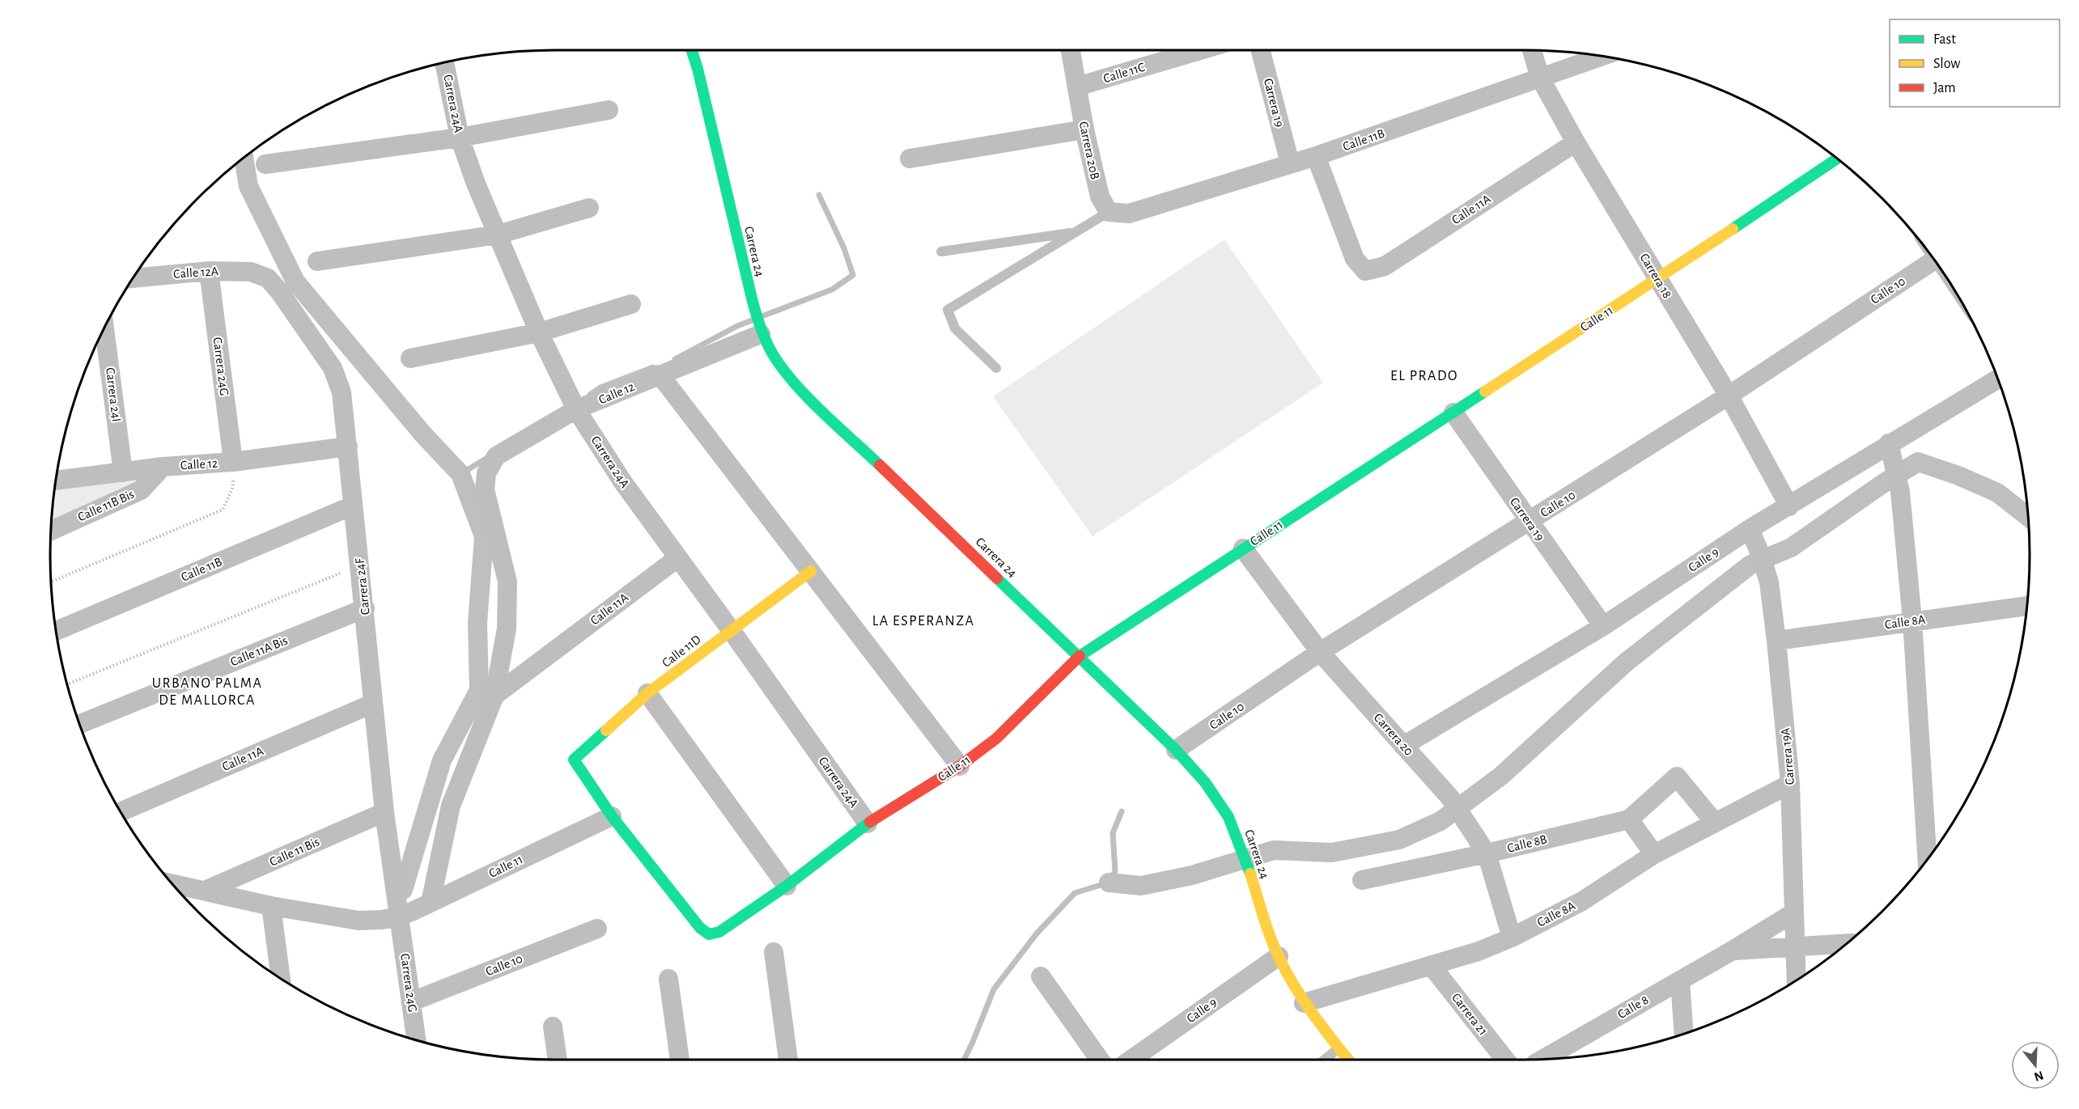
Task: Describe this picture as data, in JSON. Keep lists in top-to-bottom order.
{
  "streets": {
    "street": [
      "Calle 11C",
      "Carrera 19",
      "Carrera 24A",
      "Calle 11B",
      "Carrera 20B",
      "Calle 11A",
      "Carrera 24",
      "Calle 12A",
      "Carrera 18",
      "Calle 10",
      "Calle 11",
      "Carrera 24G",
      "Calle 12",
      "Carrera 24I",
      "Calle 11B Bis",
      "Calle 9",
      "Carrera 24F",
      "Calle 8A",
      "Calle 11A Bis",
      "Calle 11D",
      "Carrera 20",
      "Carrera 19A",
      "Calle 8B",
      "Calle 11 Bis",
      "Calle 8",
      "Carrera 21"
    ]
  },
  "crossings": [
    ["Calle 11C", "Carrera 20B"],
    ["Carrera 19", "Calle 11B"],
    ["Carrera 19", "Calle 10"],
    ["Carrera 19", "Calle 11"],
    ["Carrera 19", "Calle 9"],
    ["Carrera 24A", "Calle 11A"],
    ["Carrera 24A", "Calle 11"],
    ["Carrera 24A", "Calle 12"],
    ["Carrera 24A", "Calle 11D"],
    ["Calle 11B", "Carrera 20B"],
    ["Calle 11B", "Calle 11A"],
    ["Calle 11B", "Carrera 18"],
    ["Calle 11B", "Carrera 24F"],
    ["Calle 11A", "Carrera 18"],
    ["Calle 11A", "Calle 12"],
    ["Calle 11A", "Carrera 24F"],
    ["Carrera 24", "Calle 10"],
    ["Carrera 24", "Calle 11"],
    ["Carrera 24", "Calle 12"],
    ["Carrera 24", "Calle 9"],
    ["Carrera 24", "Calle 8A"],
    ["Calle 12A", "Carrera 24G"],
    ["Calle 12A", "Carrera 24F"],
    ["Carrera 18", "Calle 10"],
    ["Carrera 18", "Calle 11"],
    ["Carrera 18", "Calle 9"],
    ["Calle 10", "Carrera 24G"],
    ["Calle 10", "Carrera 20"],
    ["Calle 11", "Carrera 24G"],
    ["Calle 11", "Carrera 24F"],
    ["Calle 11", "Calle 11D"],
    ["Calle 11", "Carrera 20"],
    ["Carrera 24G", "Calle 12"],
    ["Carrera 24G", "Carrera 24F"],
    ["Calle 12", "Carrera 24I"],
    ["Calle 12", "Calle 11B Bis"],
    ["Calle 12", "Carrera 24F"],
    ["Calle 9", "Carrera 20"],
    ["Calle 9", "Carrera 19A"],
    ["Carrera 24F", "Calle 11A Bis"],
    ["Carrera 24F", "Calle 11 Bis"],
    ["Calle 8A", "Carrera 20"],
    ["Calle 8A", "Carrera 19A"],
    ["Calle 8A", "Calle 8B"],
    ["Calle 8A", "Carrera 21"],
    ["Carrera 20", "Calle 8B"],
    ["Carrera 19A", "Calle 8"]
  ],
  "districts": ["EL PRADO", "LA ESPERANZA", "URBANO PALMA DE MALLORCA"],
  "legend": ["Fast", "Slow", "Jam"],
  "north": "bottom"
}
